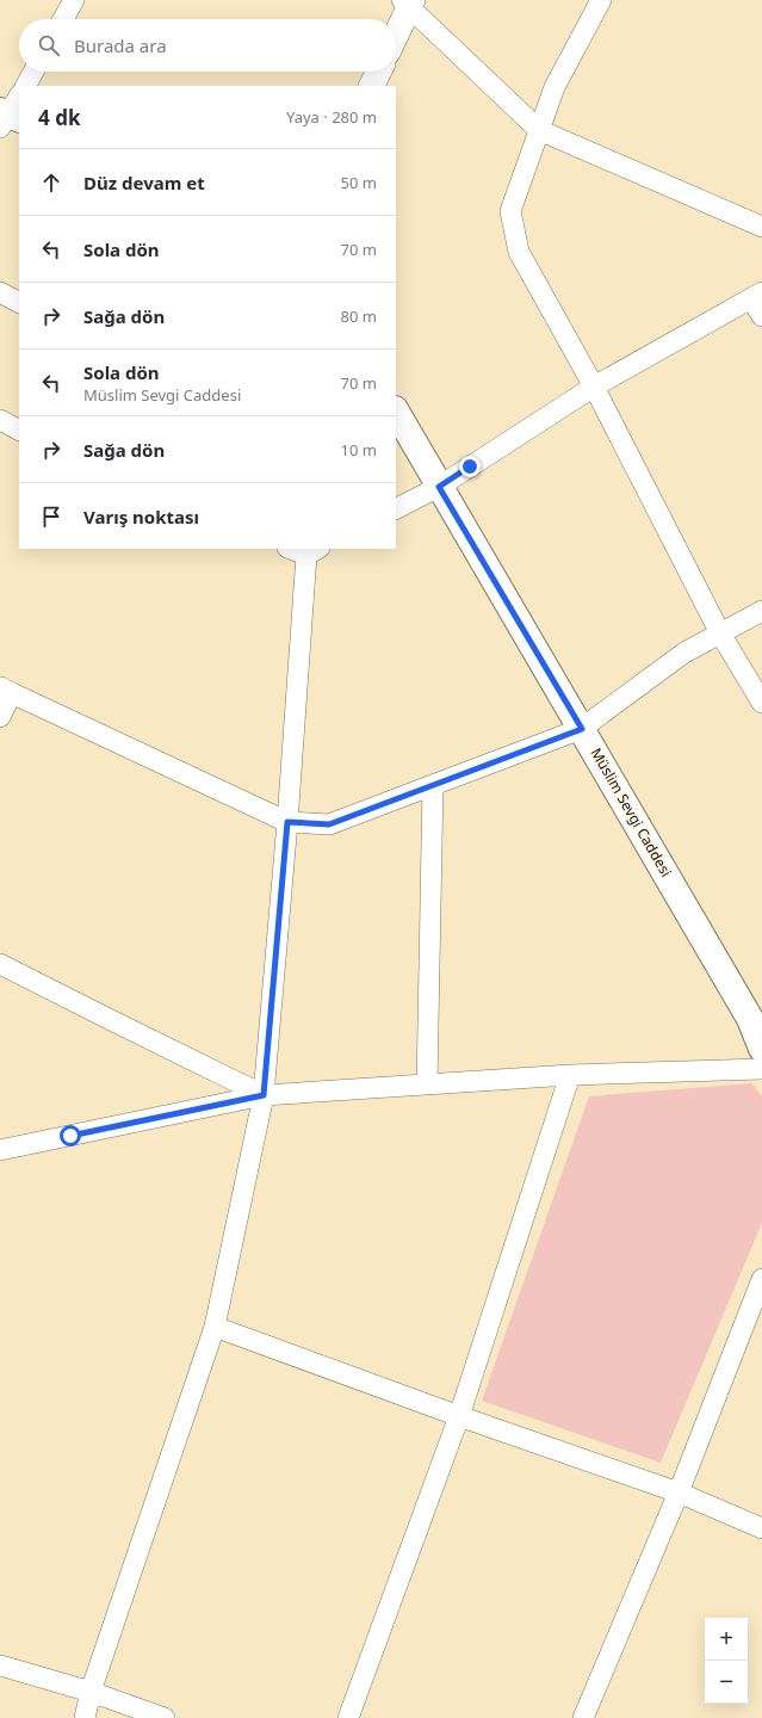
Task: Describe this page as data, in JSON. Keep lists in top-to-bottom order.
{
  "streets": {
    "main road": ["Müslim Sevgi Caddesi"]
  },
  "page": {
    "search": "Burada ara",
    "heading": ["4 dk", "Yaya · 280 m"],
    "list": [
      ["Düz devam et", "50 m"],
      ["Sola dön", "70 m"],
      ["Sağa dön", "80 m"],
      ["Sola dön", "Müslim Sevgi Caddesi", "70 m"],
      ["Sağa dön", "10 m"],
      "Varış noktası"
    ],
    "map_buttons": ["+", "−"]
  }
}
